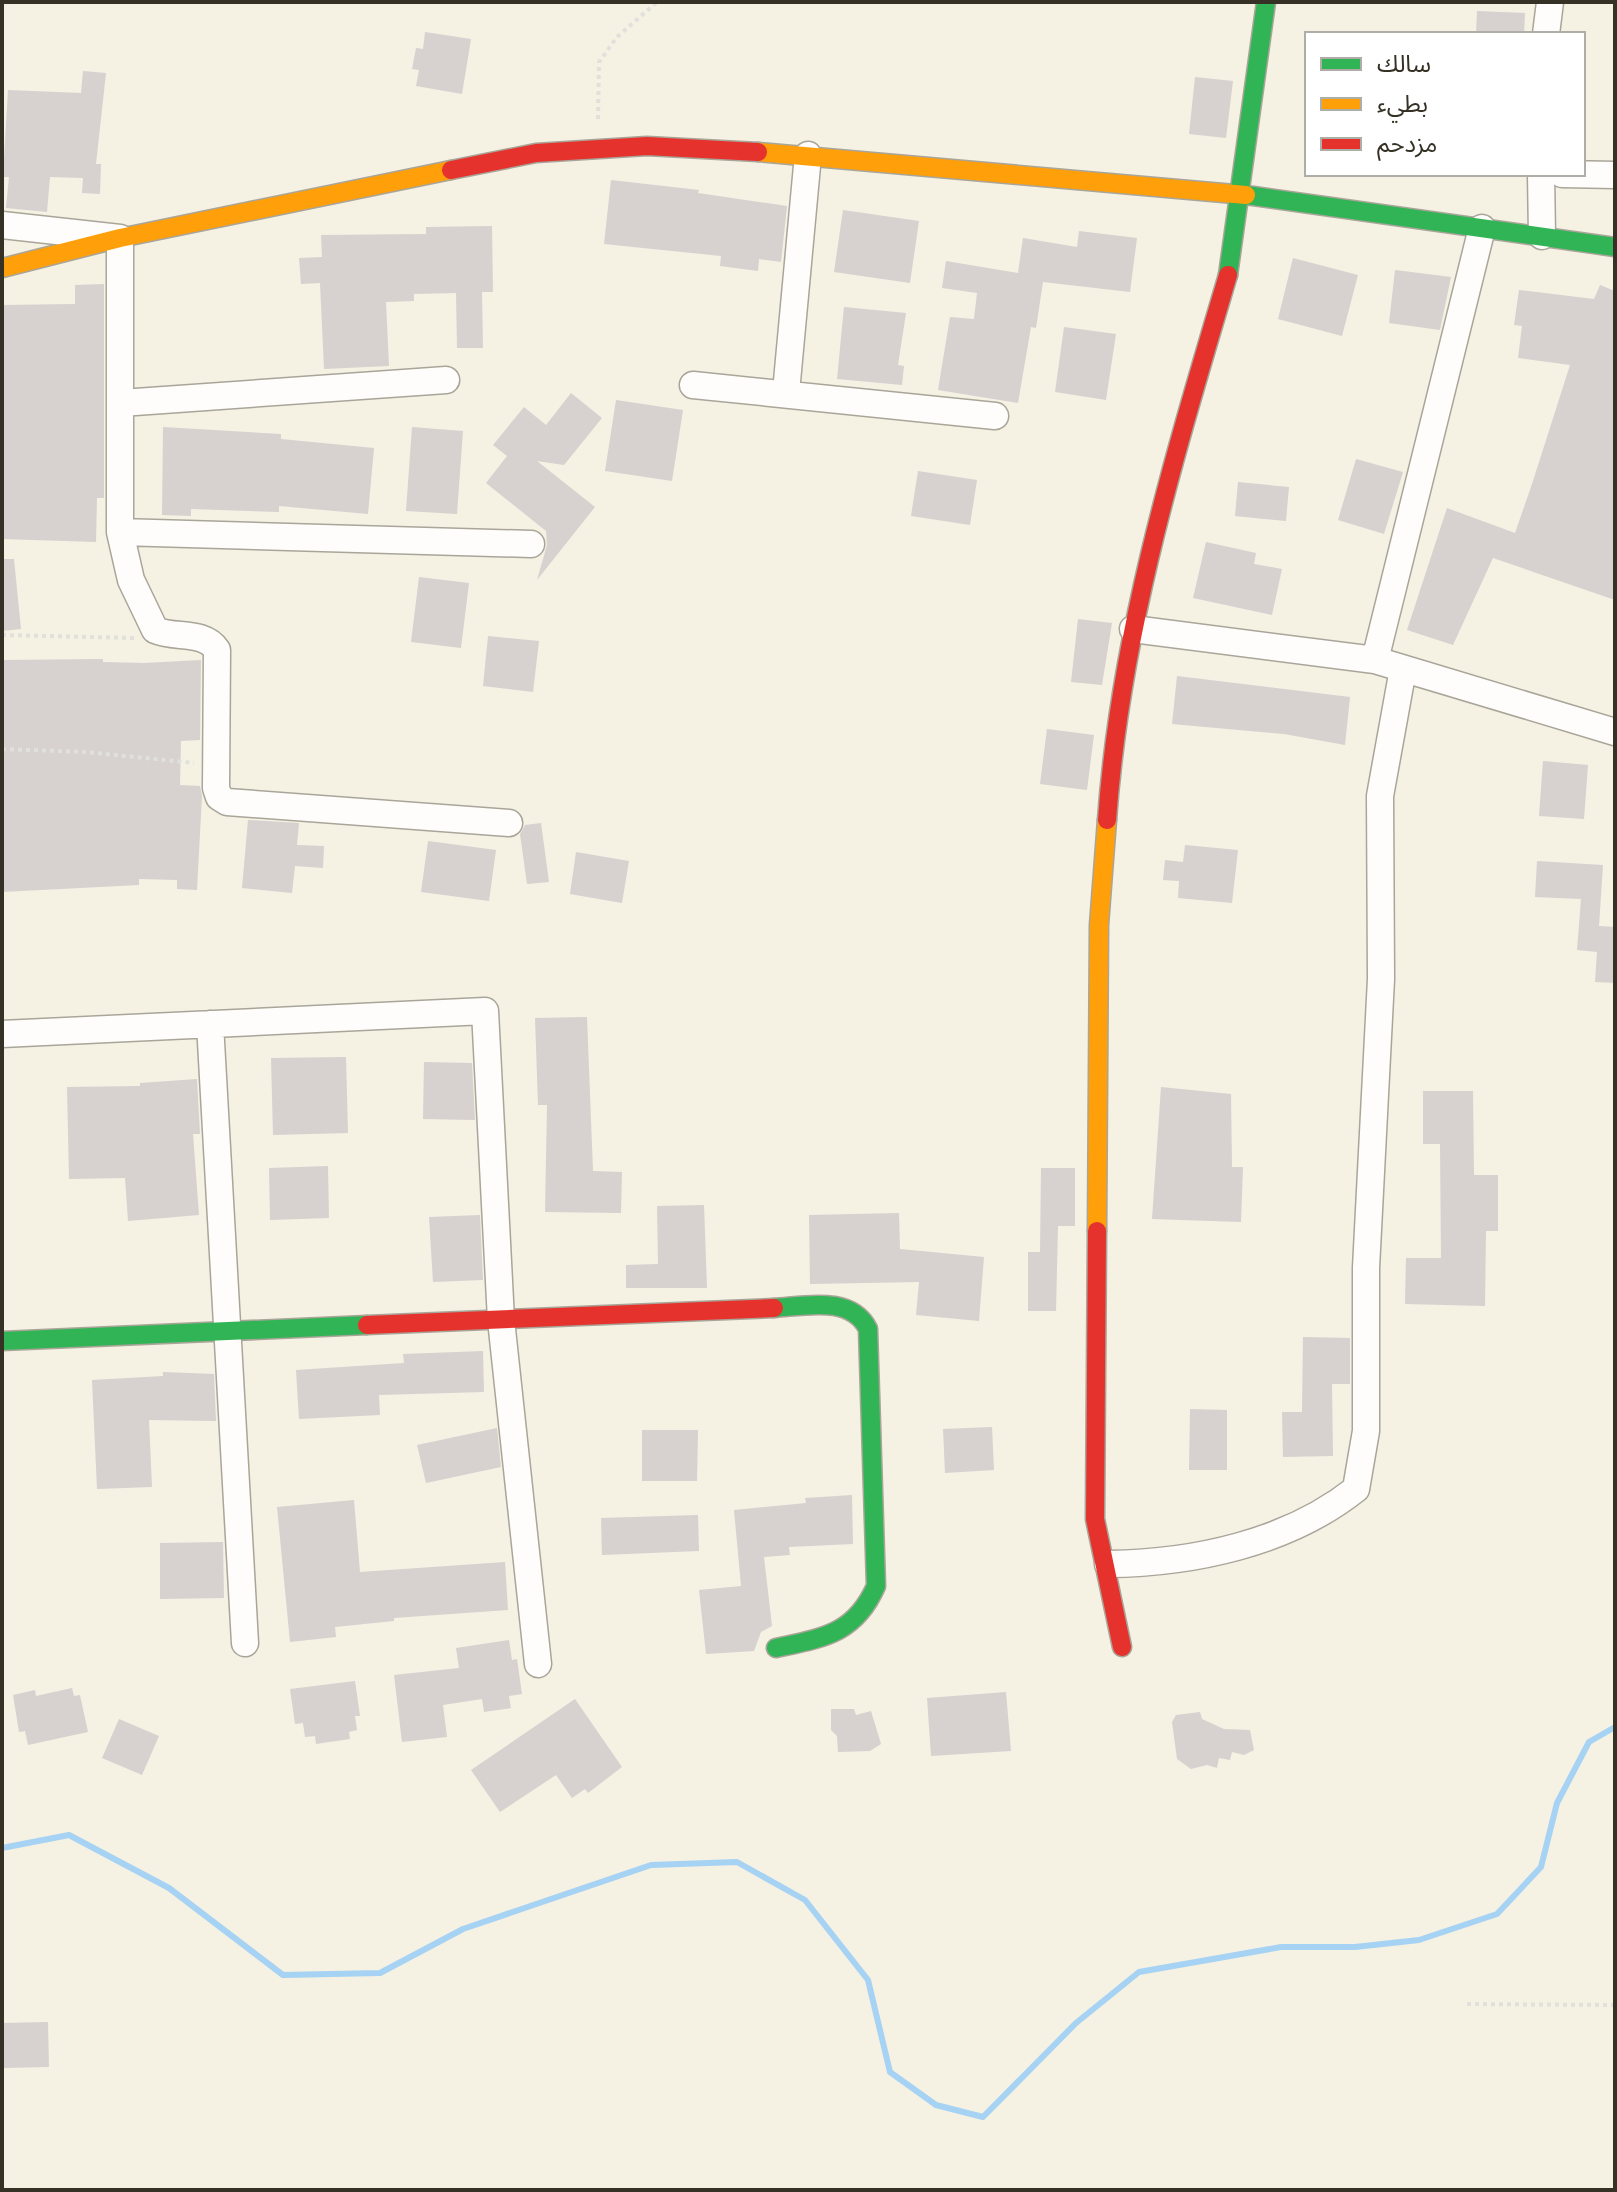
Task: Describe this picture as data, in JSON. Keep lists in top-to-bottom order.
{
  "legend": ["سالك", "بطيء", "مزدحم"]
}
